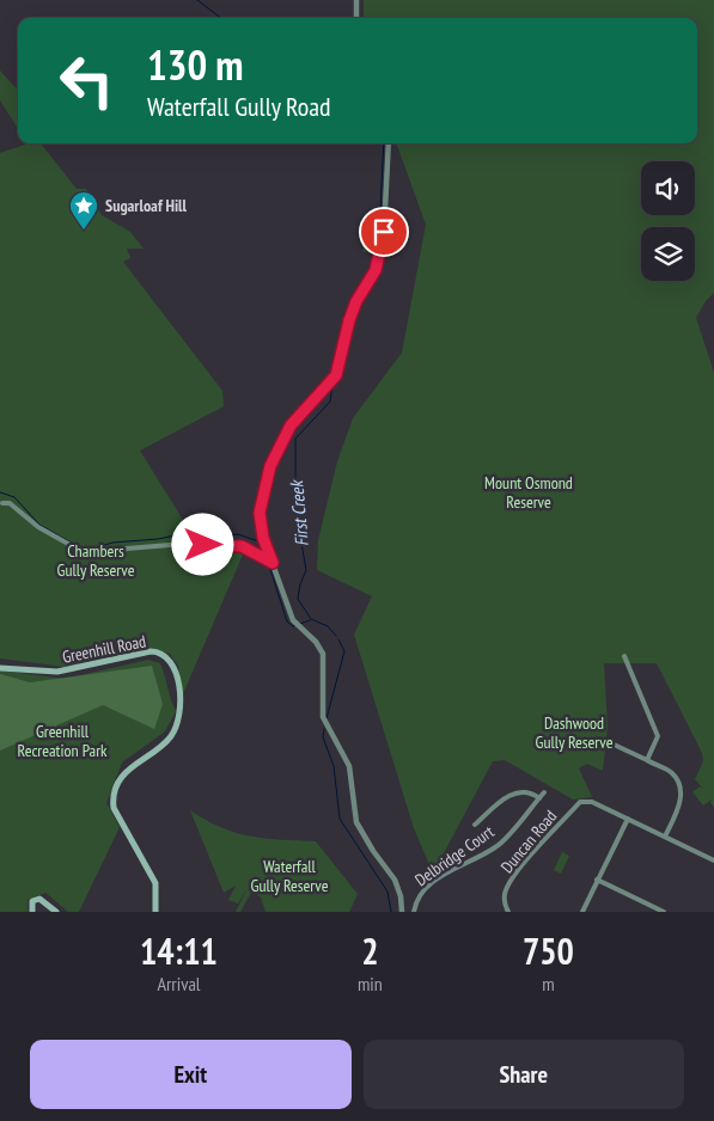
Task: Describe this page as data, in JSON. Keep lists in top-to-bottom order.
{
  "streets": {
    "main road": ["Greenhill Road"],
    "street": ["Duncan Road", "Delbridge Court"]
  },
  "water": ["First Creek"],
  "parks": [
    "Mount Osmond Reserve",
    "Chambers Gully Reserve",
    "Dashwood Gully Reserve",
    "Greenhill Recreation Park",
    "Waterfall Gully Reserve"
  ],
  "places": {
    "place": ["Sugarloaf Hill"]
  },
  "page": {
    "turn": ["130 m", "Waterfall Gully Road"],
    "eta": [
      "14:11",
      "Arrival",
      "2",
      "min",
      "750",
      "m"
    ],
    "buttons": ["Exit", "Share"]
  }
}
